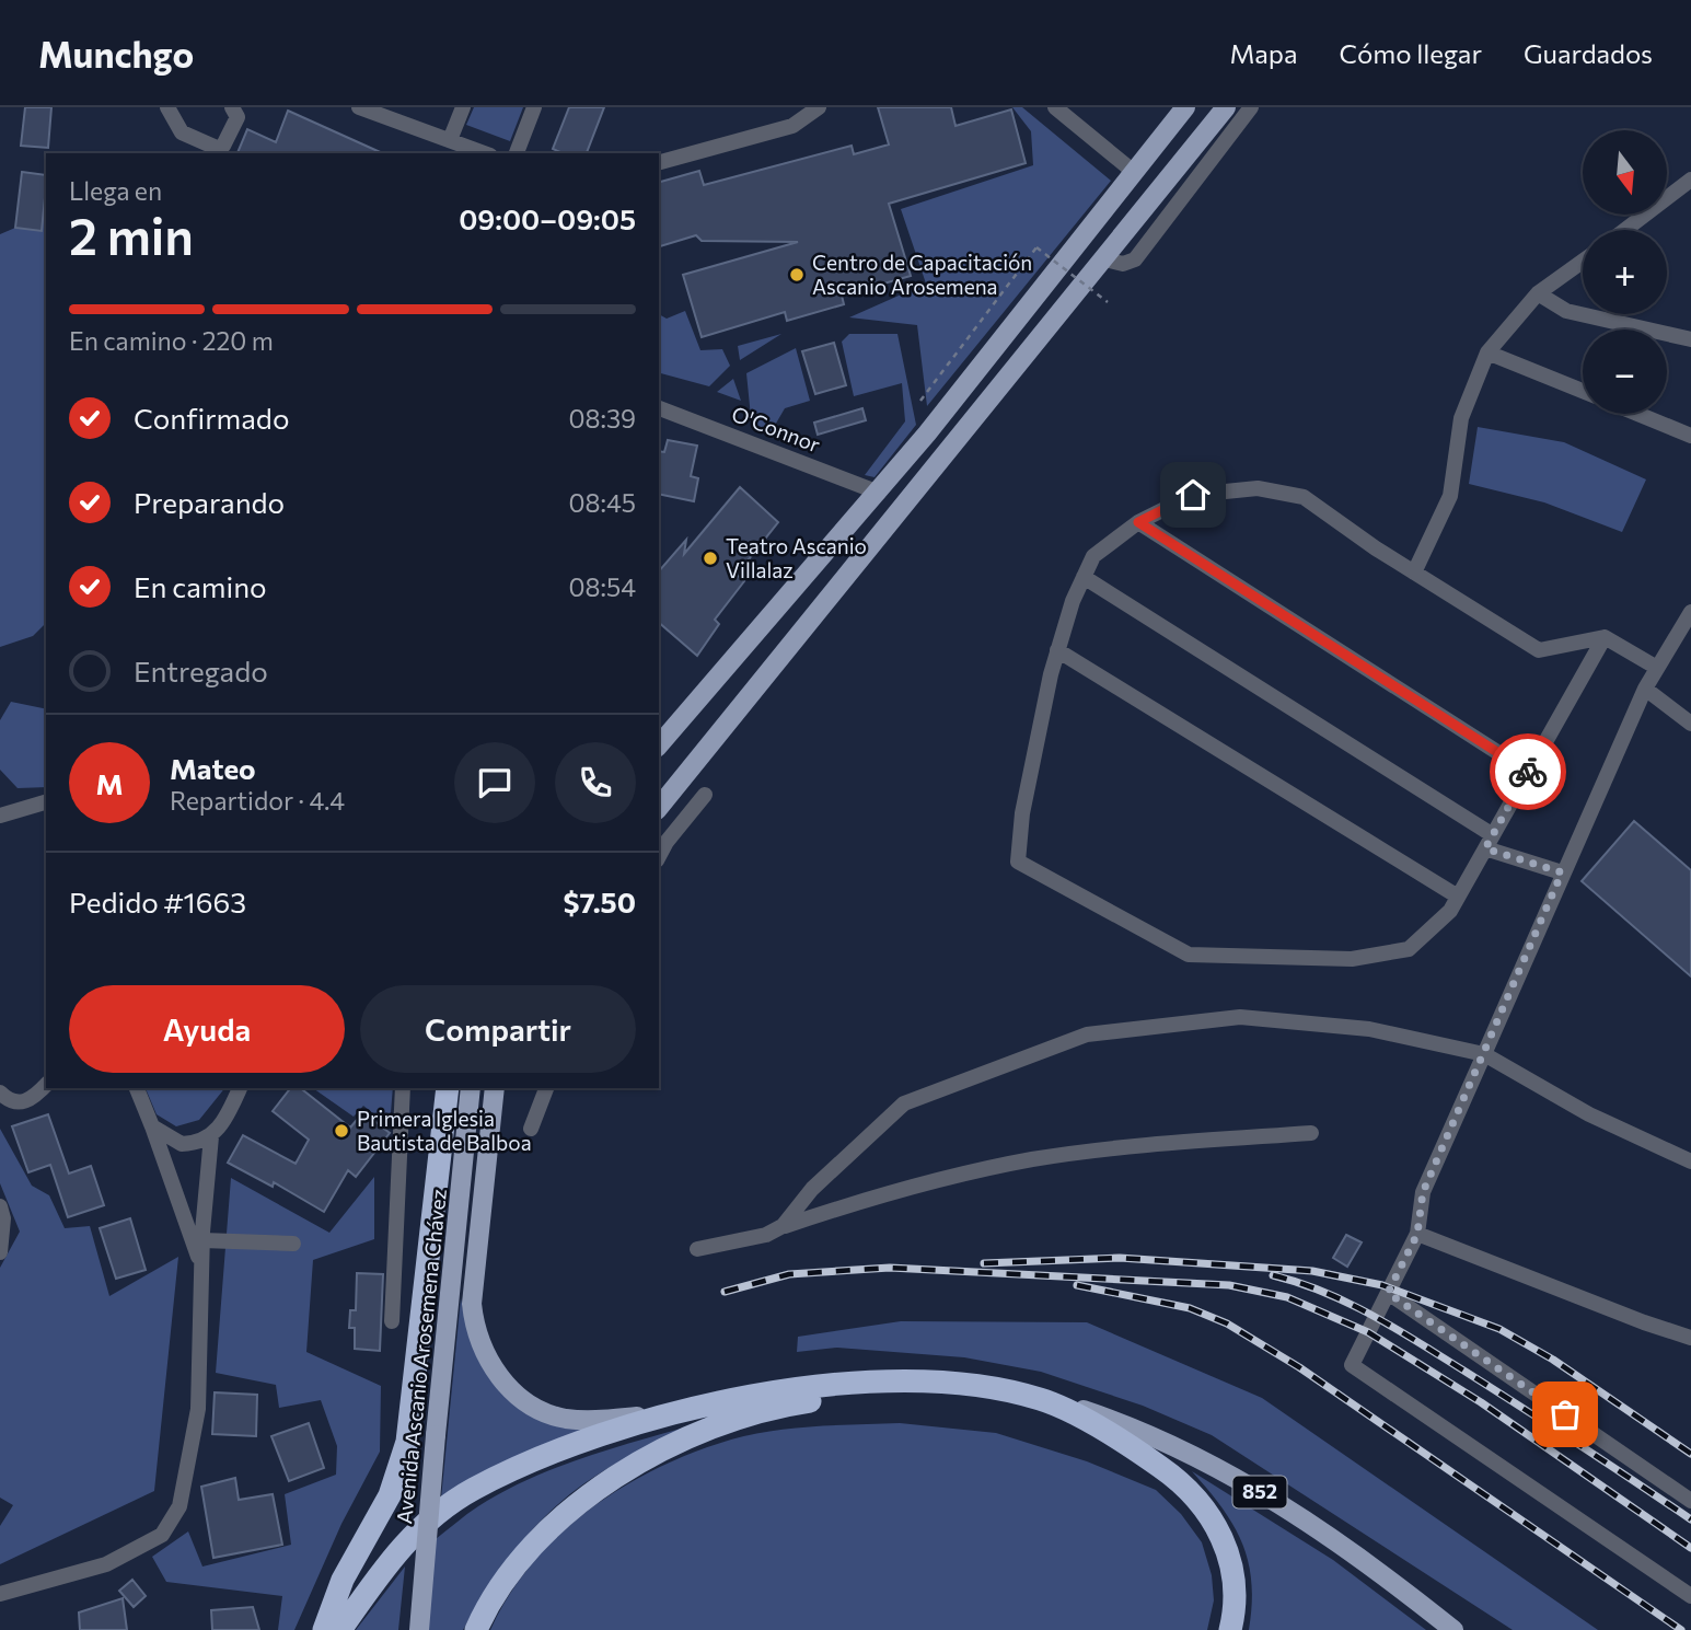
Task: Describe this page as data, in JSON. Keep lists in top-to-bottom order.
{
  "streets": {
    "highway": ["852"],
    "main road": ["Avenida Ascanio Arosemena Chávez"],
    "street": ["O'Connor"]
  },
  "places": ["Centro de Capacitación Ascanio Arosemena", "Teatro Ascanio Villalaz", "Primera Iglesia Bautista de Balboa"],
  "north": "bottom",
  "page": {
    "header": "Munchgo",
    "nav": ["Mapa", "Cómo llegar", "Guardados"],
    "map_buttons": ["+", "−"],
    "heading": ["2 min", "Llega en", "09:00–09:05"],
    "panel": [
      "Mateo",
      "Repartidor · 4.4",
      "Pedido #1663",
      "$7.50"
    ],
    "bar": "En camino · 220 m",
    "list": [
      ["Confirmado", "08:39"],
      ["Preparando", "08:45"],
      ["En camino", "08:54"],
      "Entregado"
    ],
    "round": "M",
    "buttons": ["Ayuda", "Compartir"]
  }
}
